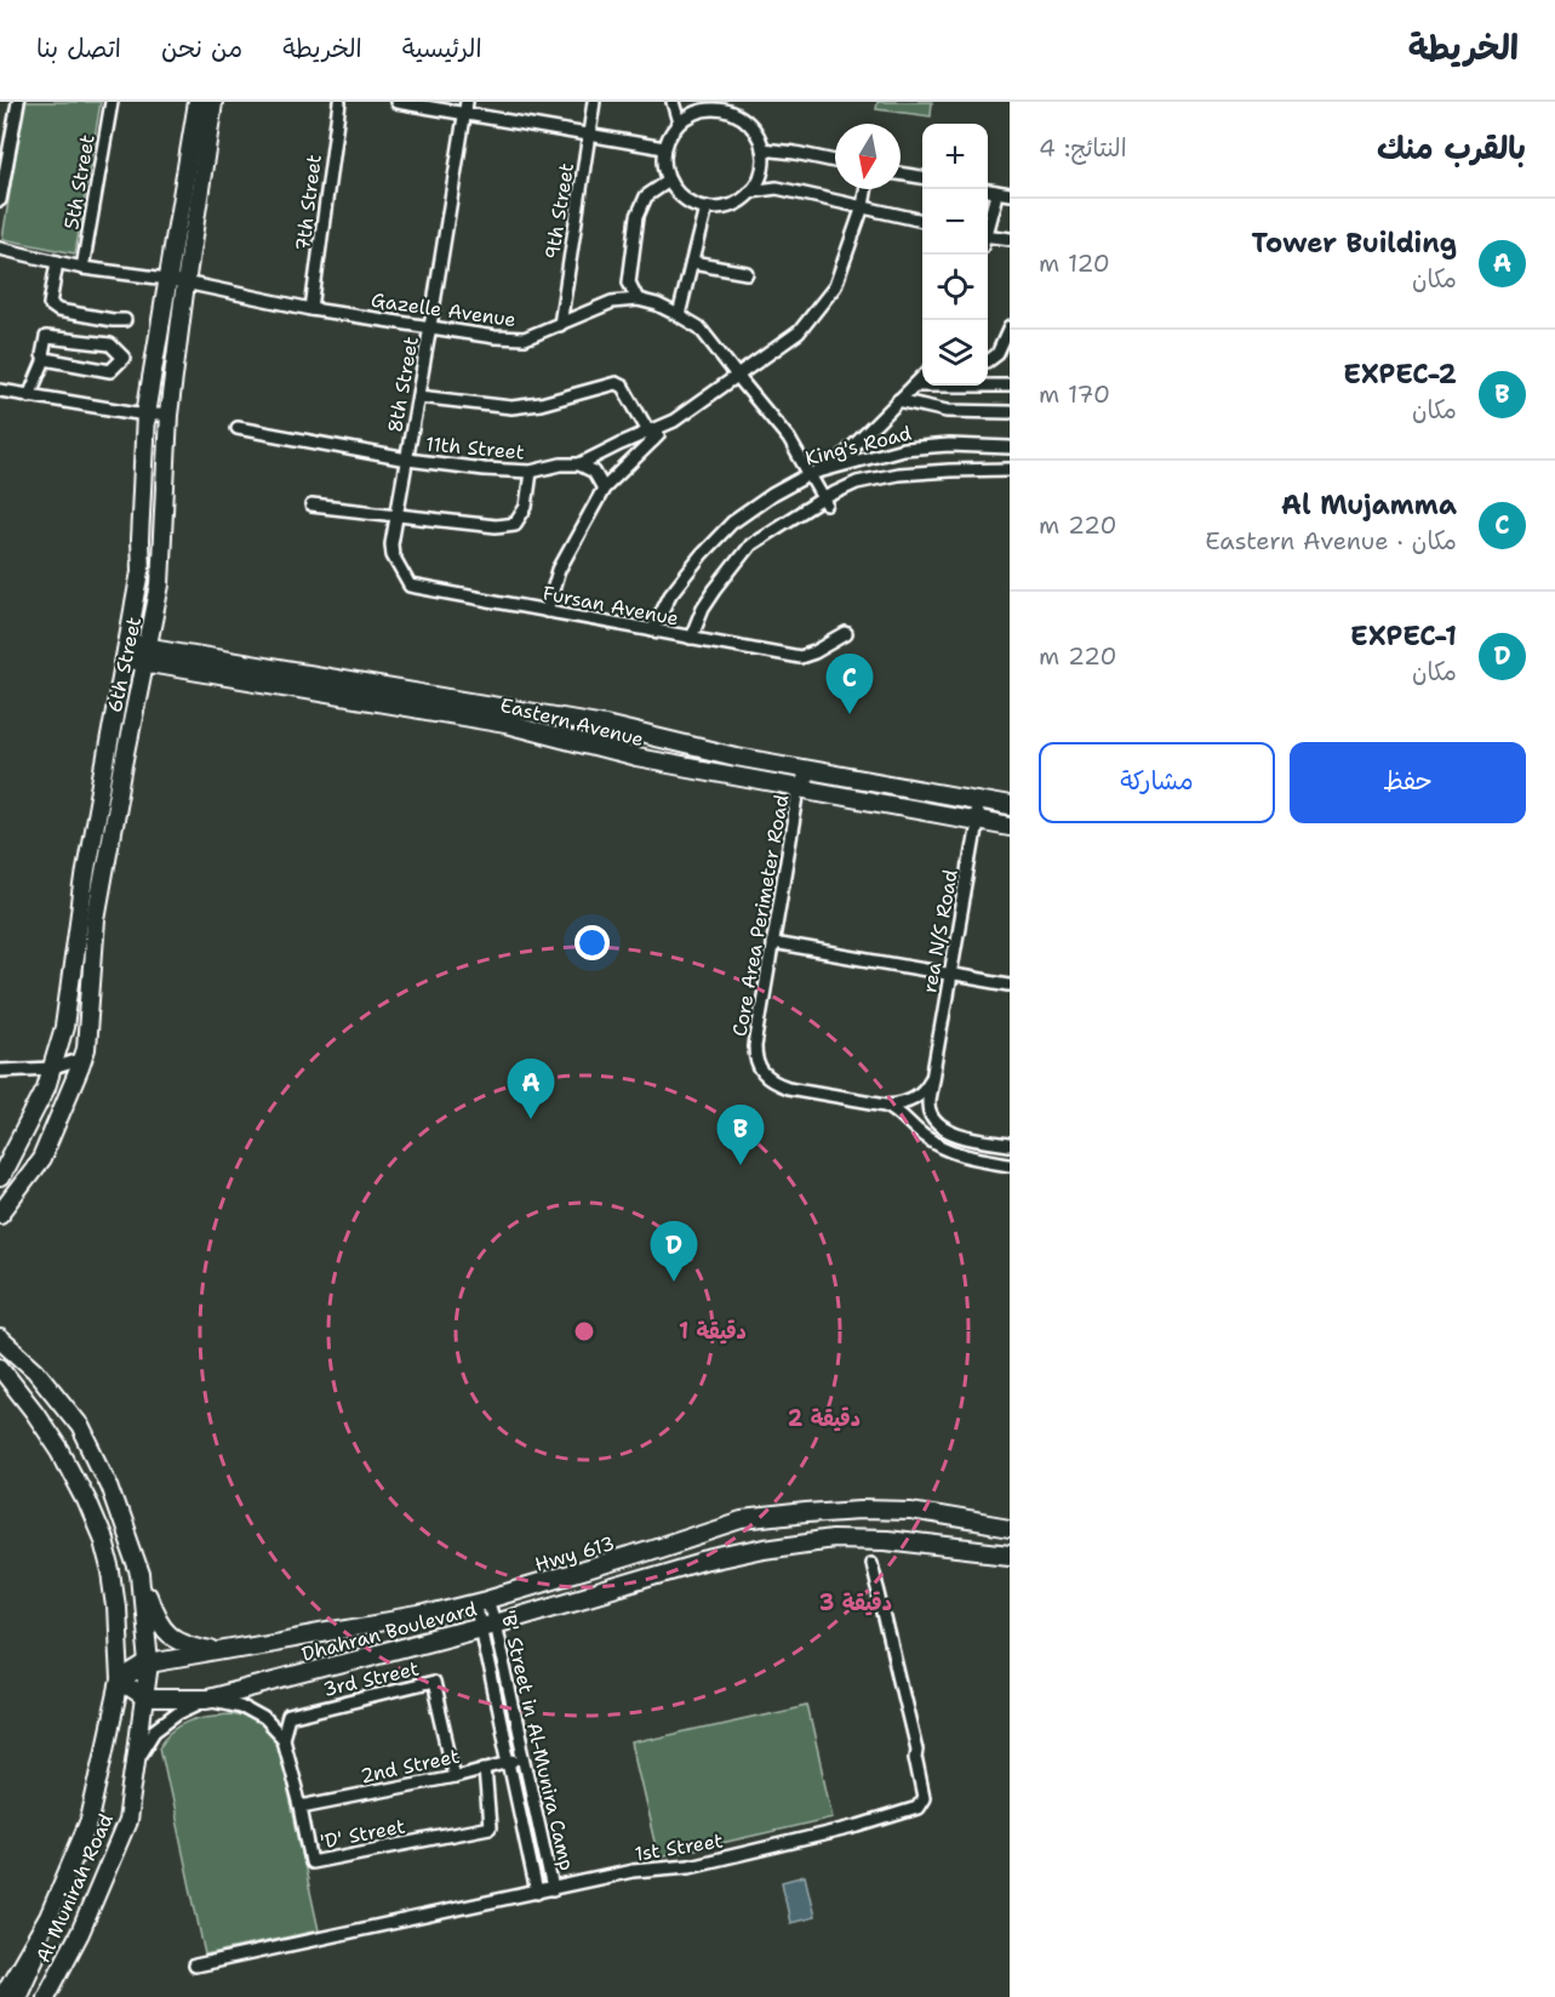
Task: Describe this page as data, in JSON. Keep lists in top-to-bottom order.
{
  "streets": {
    "main road": [
      "6th Street",
      "Eastern Avenue",
      "Hwy 613",
      "Dhahran Boulevard",
      "Al Munirah Road"
    ],
    "street": [
      "5th Street",
      "7th Street",
      "9th Street",
      "Gazelle Avenue",
      "8th Street",
      "King's Road",
      "11th Street",
      "Fursan Avenue",
      "Core Area Perimeter Road",
      "rea N/S Road",
      "3rd Street",
      "'B' Street in Al-Munira Camp",
      "2nd Street",
      "'D' Street",
      "1st Street"
    ]
  },
  "crossings": [
    ["5th Street", "Gazelle Avenue"],
    ["7th Street", "Gazelle Avenue"],
    ["9th Street", "Gazelle Avenue"],
    ["Gazelle Avenue", "8th Street"],
    ["Gazelle Avenue", "6th Street"],
    ["8th Street", "11th Street"],
    ["8th Street", "Fursan Avenue"],
    ["King's Road", "Fursan Avenue"],
    ["11th Street", "Fursan Avenue"],
    ["6th Street", "Eastern Avenue"],
    ["Eastern Avenue", "Core Area Perimeter Road"],
    ["Eastern Avenue", "rea N/S Road"],
    ["Hwy 613", "'B' Street in Al-Munira Camp"],
    ["Hwy 613", "Al Munirah Road"],
    ["Dhahran Boulevard", "'B' Street in Al-Munira Camp"],
    ["Dhahran Boulevard", "Al Munirah Road"],
    ["3rd Street", "2nd Street"],
    ["3rd Street", "'D' Street"],
    ["'B' Street in Al-Munira Camp", "2nd Street"],
    ["'B' Street in Al-Munira Camp", "1st Street"],
    ["2nd Street", "'D' Street"]
  ],
  "north": "bottom",
  "page": {
    "header": "الخريطة",
    "nav": [
      "الرئيسية",
      "الخريطة",
      "من نحن",
      "اتصل بنا"
    ],
    "heading": ["بالقرب منك", "النتائج: 4"],
    "map_buttons": ["+", "−"],
    "list": [
      {
        "mark": "A",
        "name": "Tower Building",
        "note": "مكان",
        "value": "120 m"
      },
      {
        "mark": "B",
        "name": "EXPEC-2",
        "note": "مكان",
        "value": "170 m"
      },
      {
        "mark": "C",
        "name": "Al Mujamma",
        "note": "مكان · Eastern Avenue",
        "value": "220 m"
      },
      {
        "mark": "D",
        "name": "EXPEC-1",
        "note": "مكان",
        "value": "220 m"
      }
    ],
    "pins": [
      "C",
      "A",
      "B",
      "D"
    ],
    "buttons": ["حفظ", "مشاركة"]
  },
  "rings": ["1 دقيقة", "2 دقيقة", "3 دقيقة"]
}
